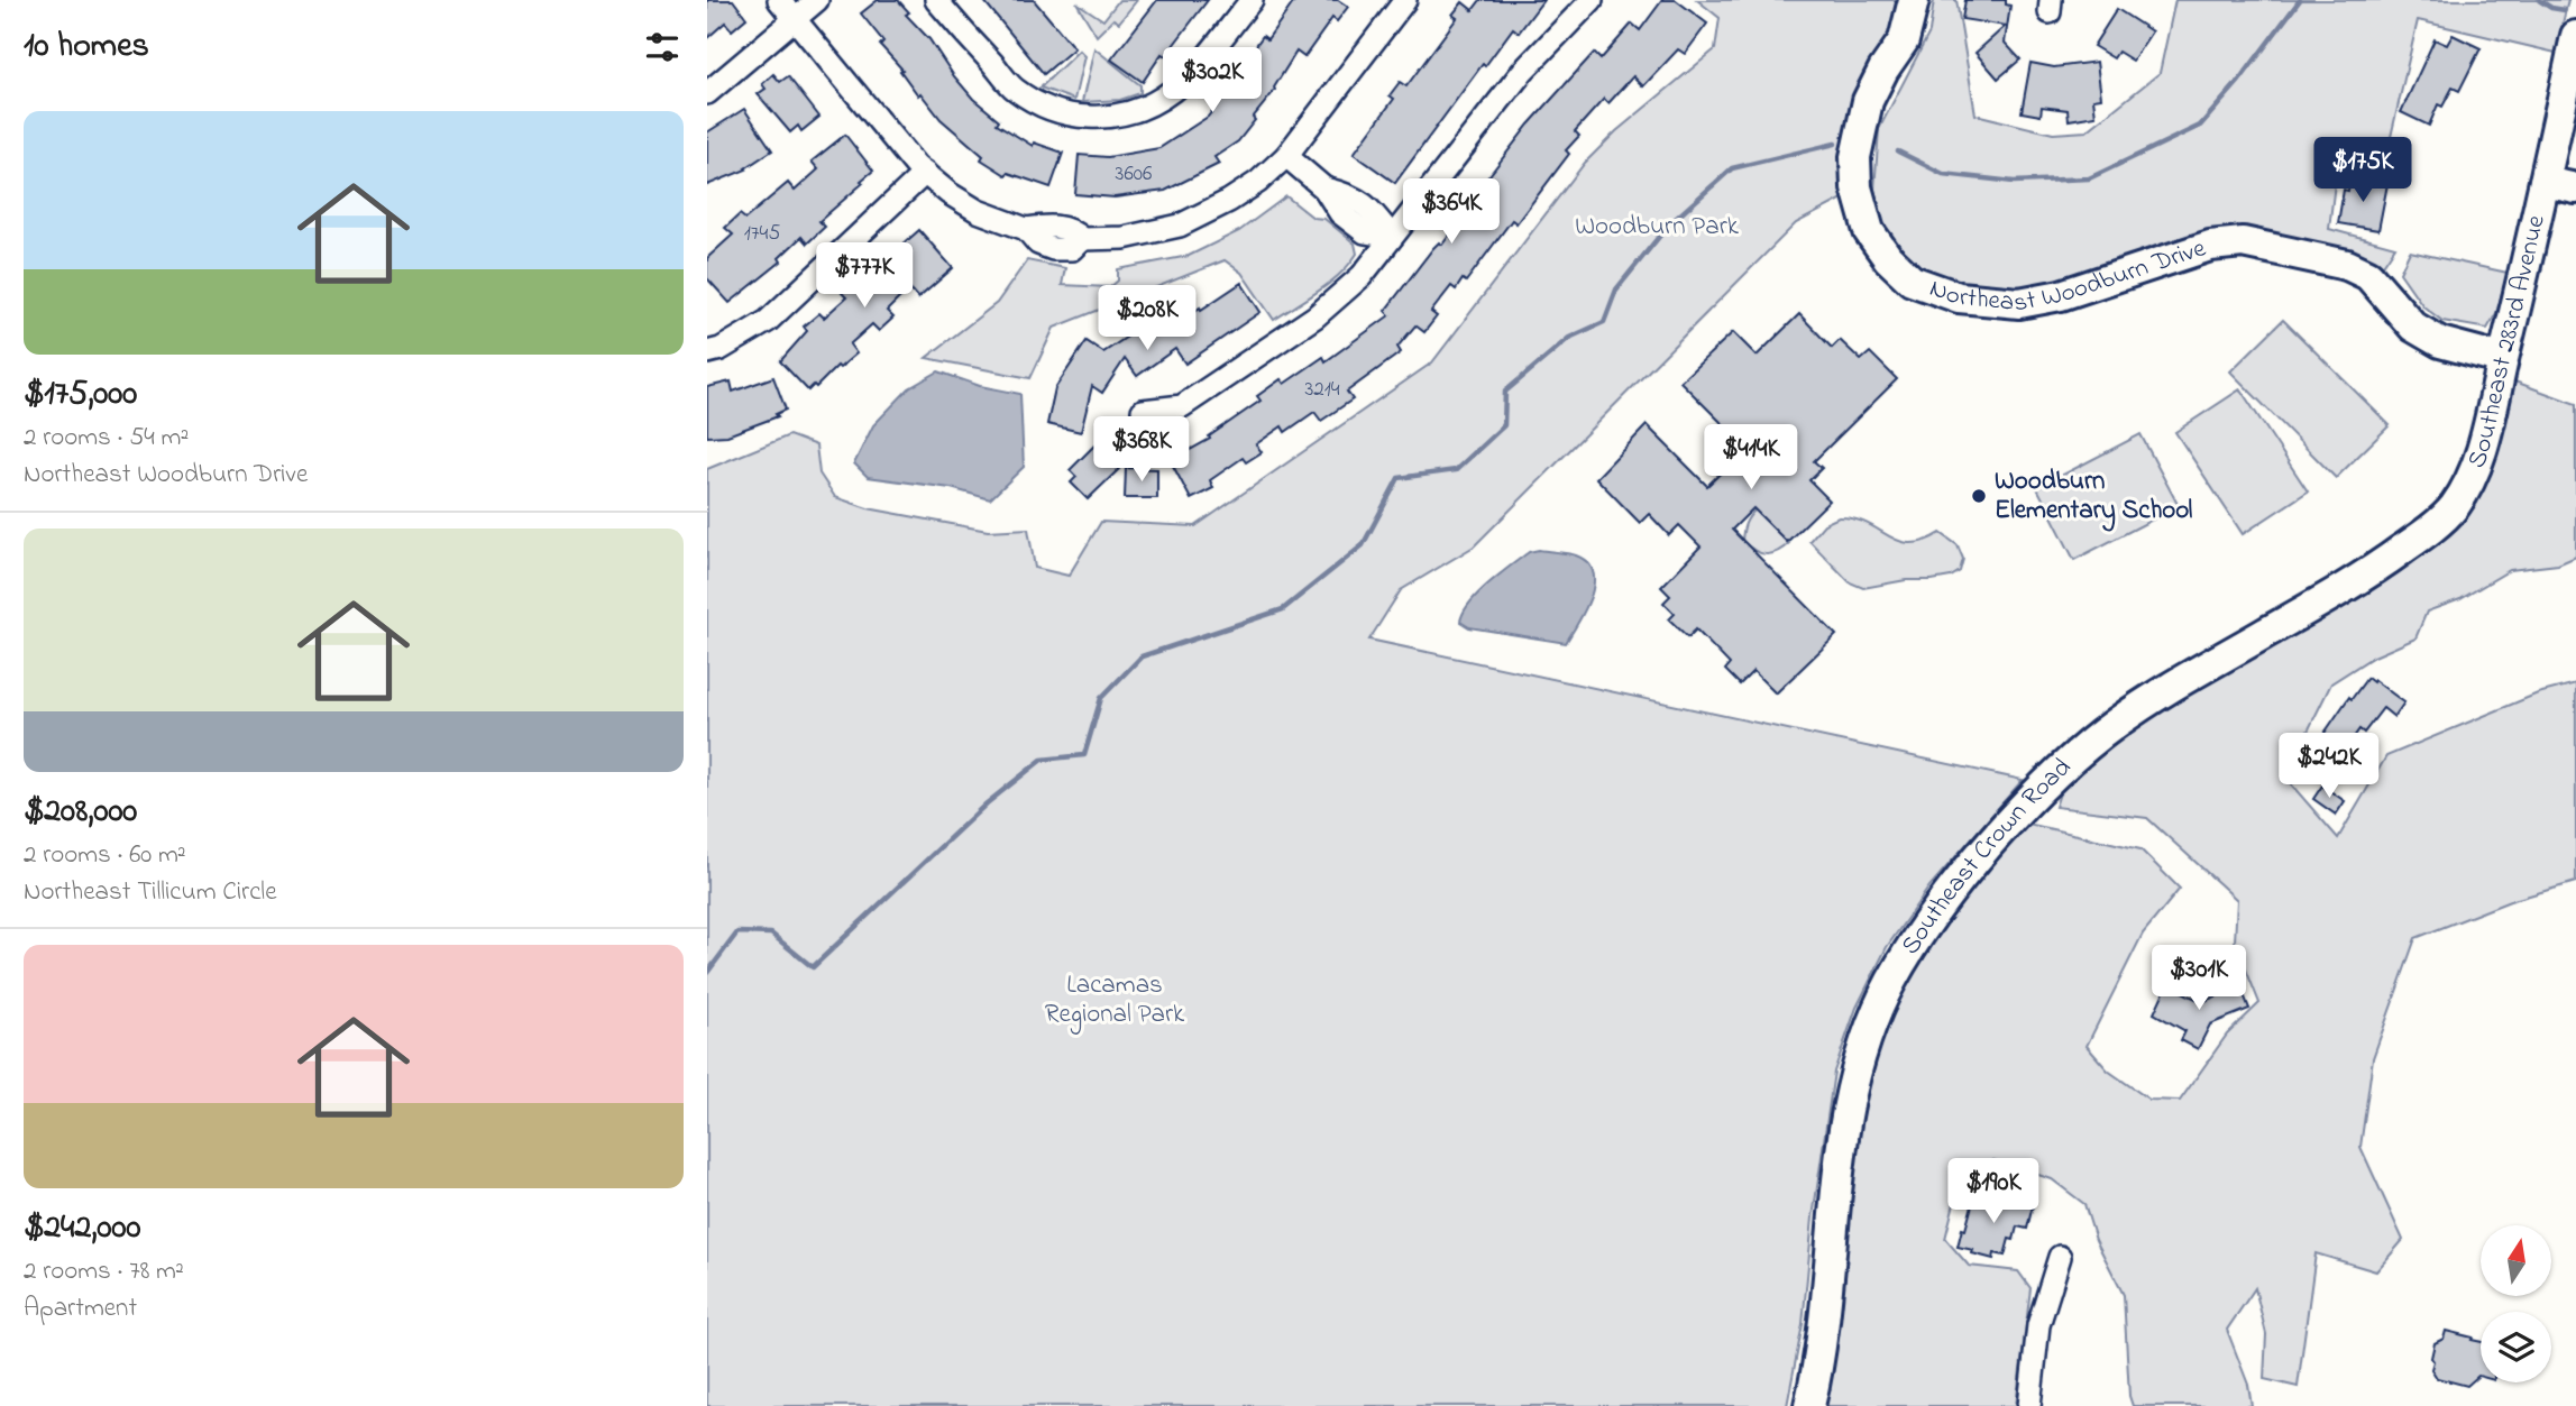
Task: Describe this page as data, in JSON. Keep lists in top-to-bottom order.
{
  "streets": {
    "street": ["Northeast Woodburn Drive", "Southeast 283rd Avenue", "Southeast Crown Road"]
  },
  "crossings": [
    ["Northeast Woodburn Drive", "Southeast 283rd Avenue"],
    ["Southeast 283rd Avenue", "Southeast Crown Road"]
  ],
  "parks": ["Woodburn Park", "Lacamas Regional Park"],
  "places": ["Woodburn Elementary School"],
  "house_numbers": ["3606", "1745", "3214"],
  "north": "top",
  "page": {
    "heading": "10 homes",
    "price": [
      "$302K",
      "$175K",
      "$364K",
      "$777K",
      "$208K",
      "$368K",
      "$414K",
      "$242K",
      "$301K",
      "$190K"
    ],
    "list": [
      {
        "name": "$175,000",
        "note": "2 rooms · 54 m² · Northeast Woodburn Drive"
      },
      {
        "name": "$208,000",
        "note": "2 rooms · 60 m² · Northeast Tillicum Circle"
      },
      {
        "name": "$242,000",
        "note": "2 rooms · 78 m² · Apartment"
      }
    ]
  }
}
